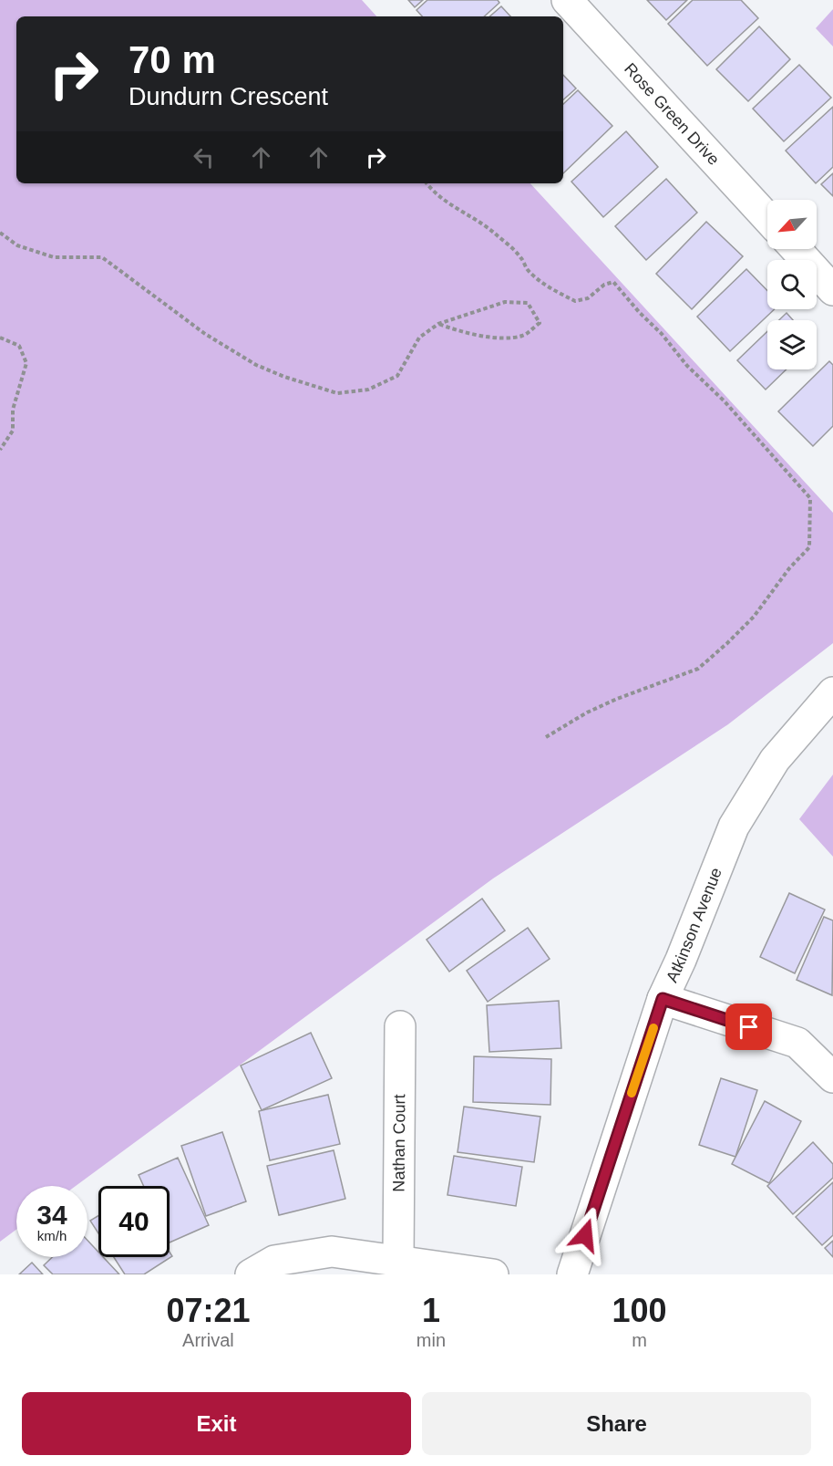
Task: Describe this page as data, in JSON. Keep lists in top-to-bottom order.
{
  "streets": {
    "street": ["Rose Green Drive", "Atkinson Avenue", "Nathan Court"]
  },
  "north": "bottom left",
  "page": {
    "turn": ["70 m", "Dundurn Crescent"],
    "speed": "34 km/h",
    "limit": "40",
    "eta": [
      "07:21",
      "Arrival",
      "1",
      "min",
      "100",
      "m"
    ],
    "buttons": ["Exit", "Share"]
  }
}
